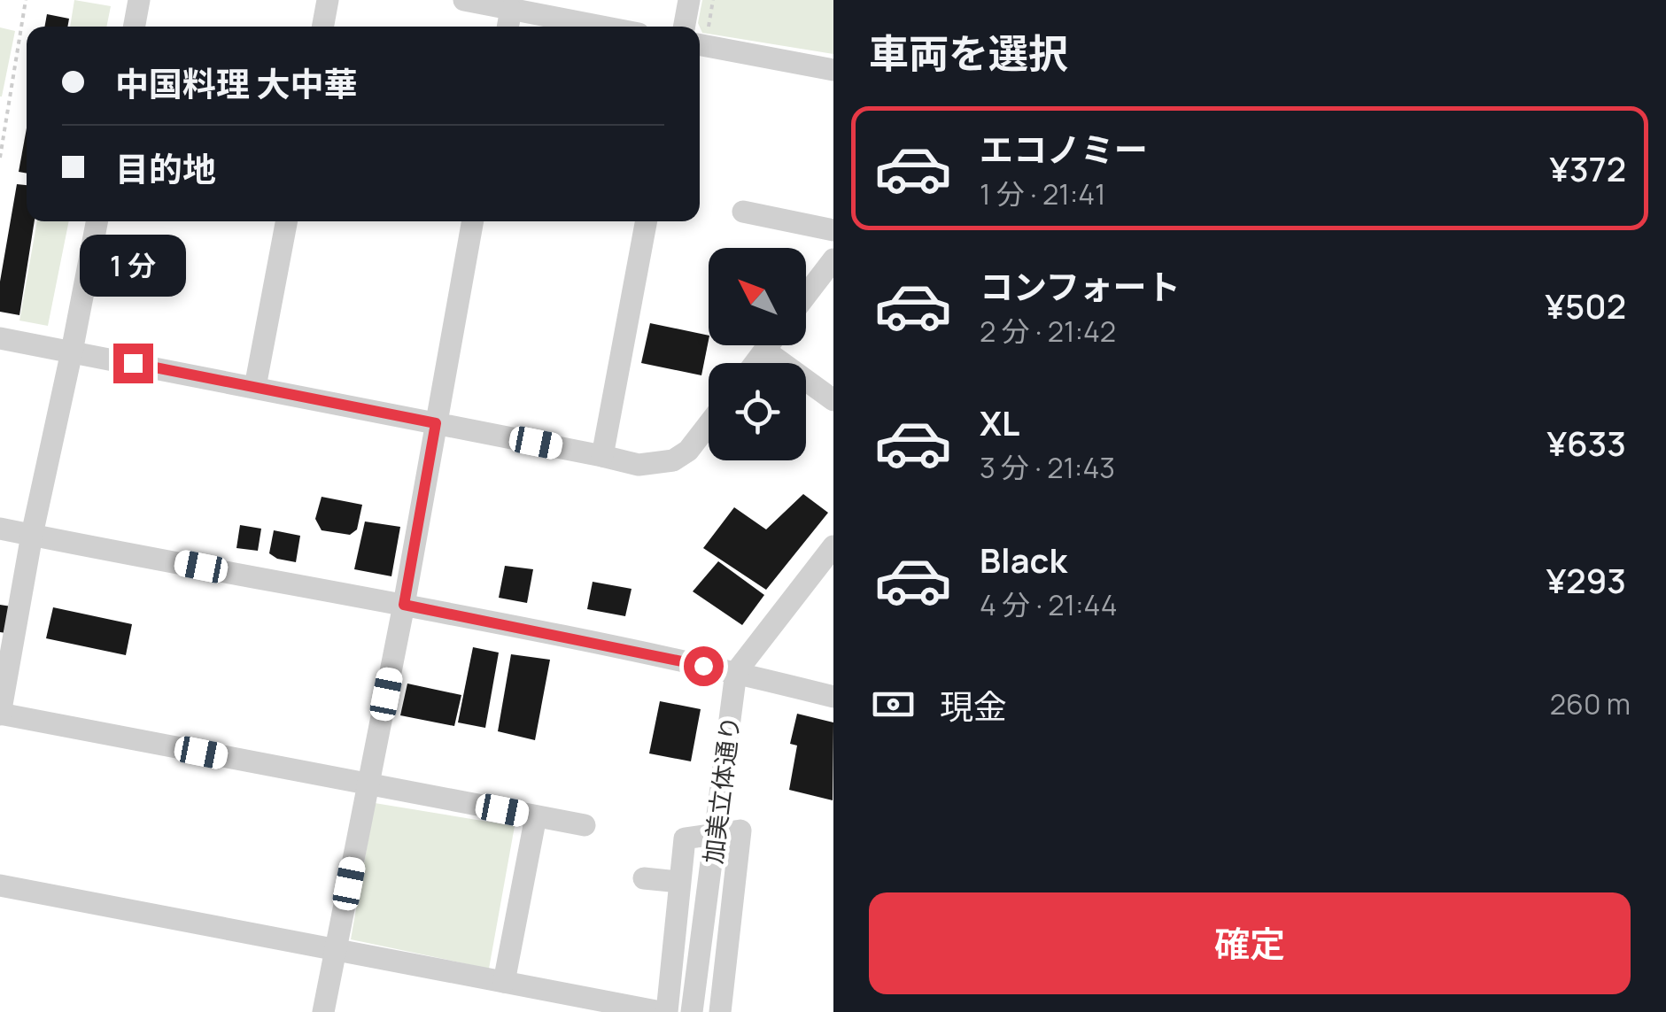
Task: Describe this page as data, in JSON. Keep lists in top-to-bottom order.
{
  "streets": {
    "street": ["加美立体通り"]
  },
  "north": "top left",
  "page": {
    "heading": "車両を選択",
    "banner": ["中国料理 大中華", "目的地"],
    "list": [
      {
        "name": "エコノミー",
        "note": "1 分 · 21:41",
        "value": "¥372"
      },
      {
        "name": "コンフォート",
        "note": "2 分 · 21:42",
        "value": "¥502"
      },
      {
        "name": "XL",
        "note": "3 分 · 21:43",
        "value": "¥633"
      },
      {
        "name": "Black",
        "note": "4 分 · 21:44",
        "value": "¥293"
      }
    ],
    "bubble": "1 分",
    "pay": ["現金", "260 m"],
    "buttons": "確定"
  }
}
